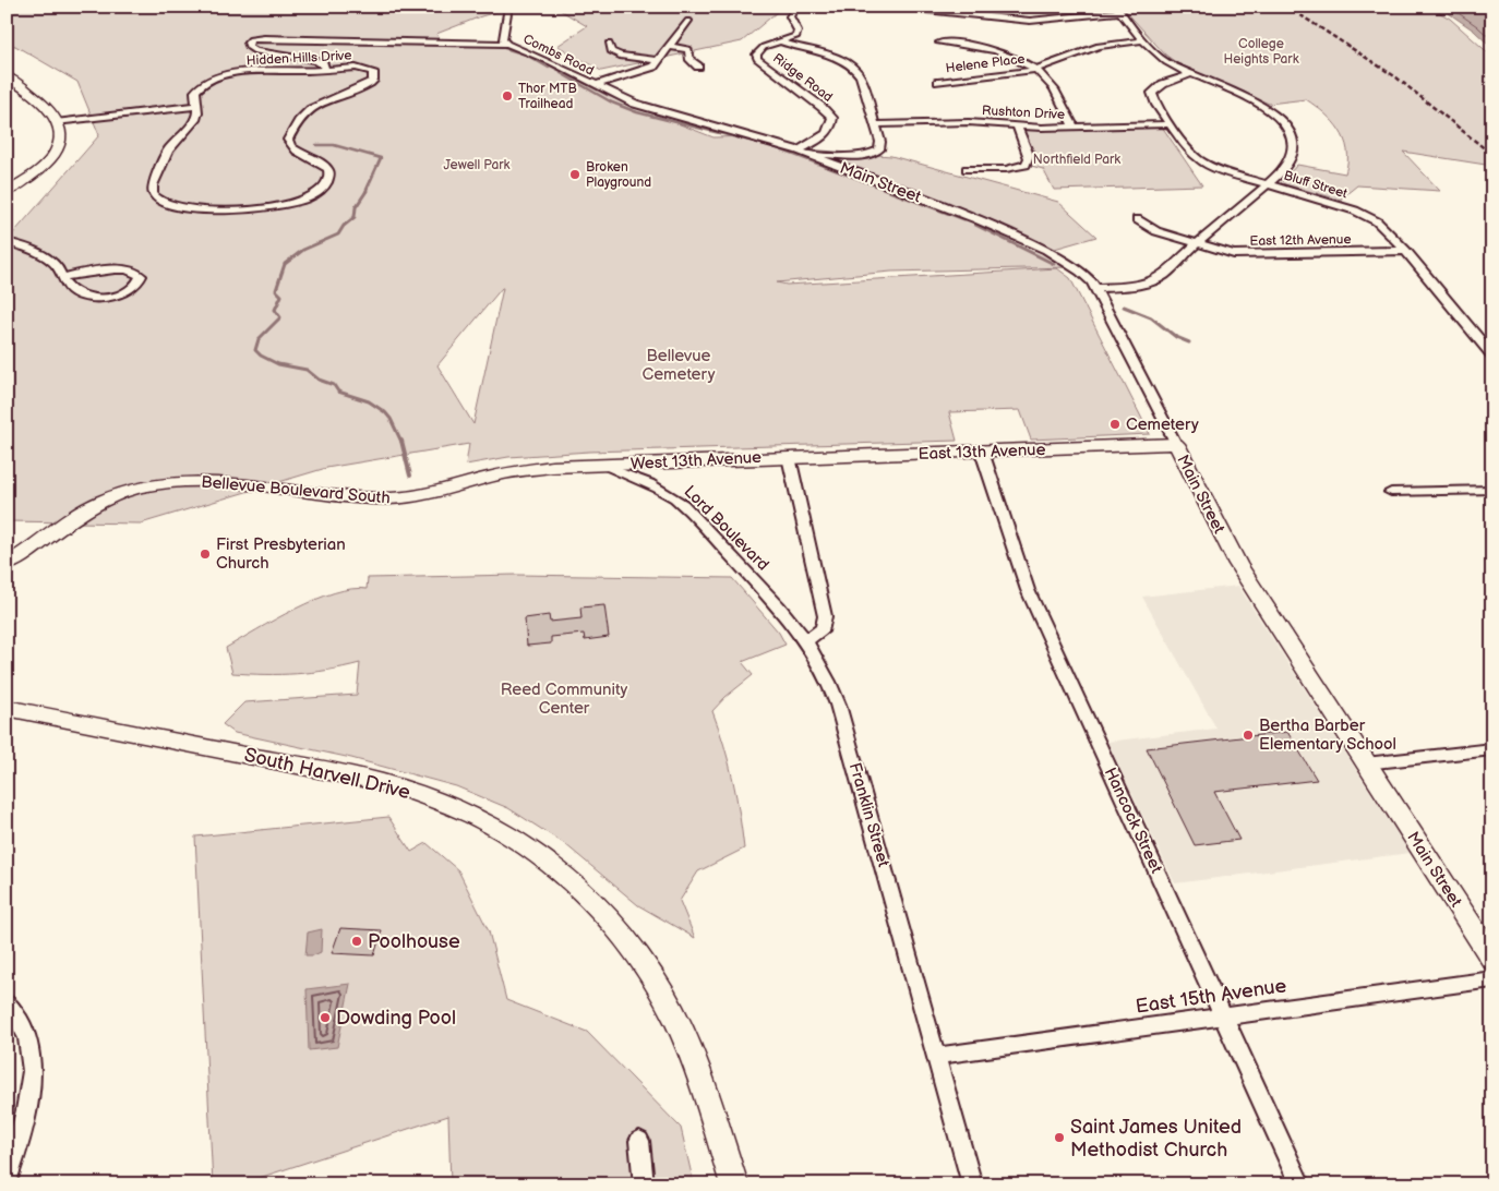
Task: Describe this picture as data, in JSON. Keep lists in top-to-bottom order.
{
  "streets": {
    "street": [
      "Combs Road",
      "Hidden Hills Drive",
      "Helene Place",
      "Ridge Road",
      "Rushton Drive",
      "Main Street",
      "Bluff Street",
      "East 12th Avenue",
      "East 13th Avenue",
      "West 13th Avenue",
      "Bellevue Boulevard South",
      "Lord Boulevard",
      "South Harvell Drive",
      "Franklin Street",
      "Hancock Street",
      "East 15th Avenue"
    ]
  },
  "crossings": [
    ["Combs Road", "Hidden Hills Drive"],
    ["Combs Road", "Ridge Road"],
    ["Combs Road", "Main Street"],
    ["Rushton Drive", "Bluff Street"],
    ["Main Street", "East 13th Avenue"],
    ["Bluff Street", "East 12th Avenue"],
    ["East 13th Avenue", "West 13th Avenue"],
    ["East 13th Avenue", "Hancock Street"],
    ["West 13th Avenue", "Bellevue Boulevard South"],
    ["West 13th Avenue", "Lord Boulevard"],
    ["Bellevue Boulevard South", "Lord Boulevard"],
    ["Lord Boulevard", "Franklin Street"],
    ["Franklin Street", "East 15th Avenue"],
    ["Hancock Street", "East 15th Avenue"]
  ],
  "parks": [
    "College Heights Park",
    "Northfield Park",
    "Jewell Park",
    "Bellevue Cemetery",
    "Reed Community Center"
  ],
  "places": [
    "Thor MTB Trailhead",
    "Broken Playground",
    "Cemetery",
    "First Presbyterian Church",
    "Bertha Barber Elementary School",
    "Poolhouse",
    "Dowding Pool",
    "Saint James United Methodist Church"
  ]
}
